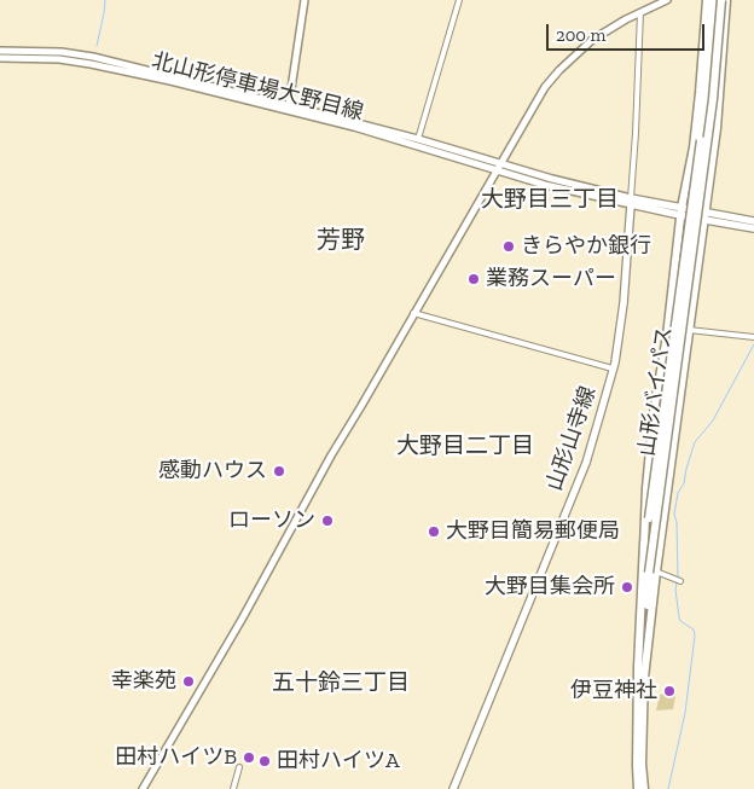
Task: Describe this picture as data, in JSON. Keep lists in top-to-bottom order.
{
  "streets": {
    "highway": ["山形バイパス"],
    "main road": ["北山形停車場大野目線", "山形山寺線"]
  },
  "districts": [
    "大野目三丁目",
    "芳野",
    "大野目二丁目",
    "五十鈴三丁目"
  ],
  "places": [
    "きらやか銀行",
    "業務スーパー",
    "感動ハウス",
    "ローソン",
    "大野目簡易郵便局",
    "大野目集会所",
    "幸楽苑",
    "伊豆神社",
    "田村ハイツB",
    "田村ハイツA"
  ],
  "scale_bar": "200 m"
}
